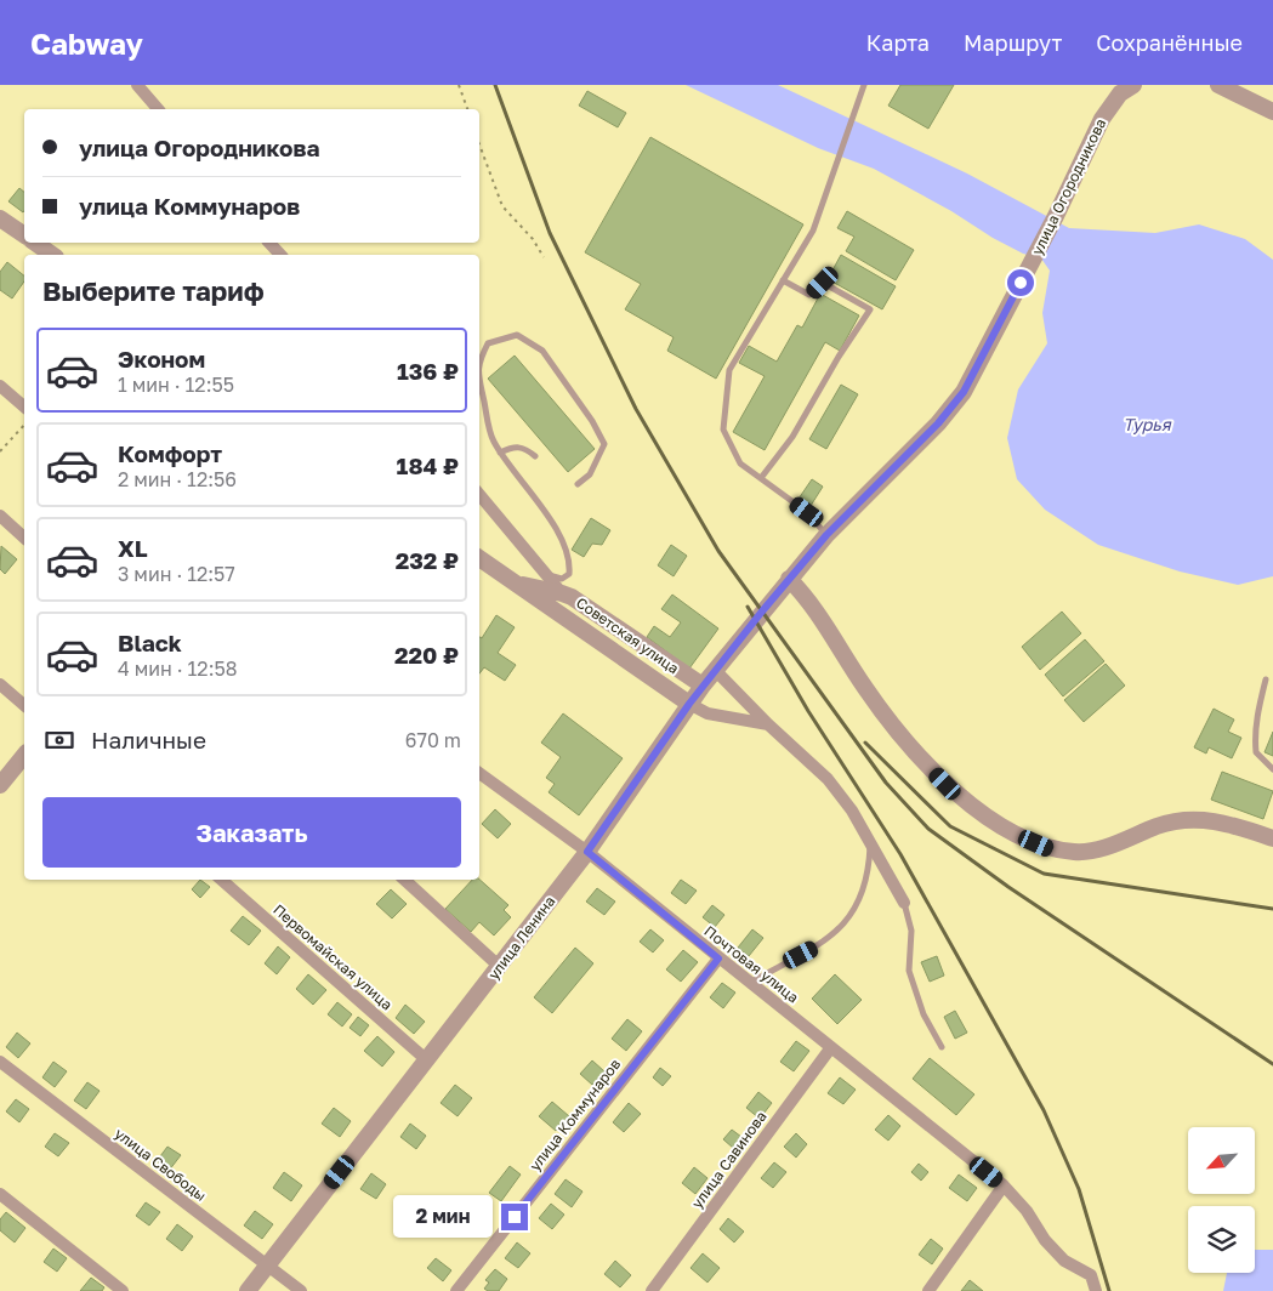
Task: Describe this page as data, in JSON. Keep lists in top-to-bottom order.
{
  "streets": {
    "street": [
      "улица Огородникова",
      "Советская улица",
      "улица Ленина",
      "Первомайская улица",
      "Почтовая улица",
      "улица Коммунаров",
      "улица Савинова",
      "улица Свободы"
    ]
  },
  "crossings": [
    ["улица Огородникова", "улица Ленина"],
    ["Советская улица", "улица Ленина"],
    ["улица Ленина", "Первомайская улица"],
    ["улица Ленина", "Почтовая улица"],
    ["улица Ленина", "улица Свободы"],
    ["Почтовая улица", "улица Коммунаров"],
    ["Почтовая улица", "улица Савинова"]
  ],
  "water": ["Турья"],
  "north": "bottom left",
  "page": {
    "header": "Cabway",
    "nav": ["Карта", "Маршрут", "Сохранённые"],
    "banner": ["улица Огородникова", "улица Коммунаров"],
    "heading": "Выберите тариф",
    "list": [
      {
        "name": "Эконом",
        "note": "1 мин · 12:55",
        "value": "136 ₽"
      },
      {
        "name": "Комфорт",
        "note": "2 мин · 12:56",
        "value": "184 ₽"
      },
      {
        "name": "XL",
        "note": "3 мин · 12:57",
        "value": "232 ₽"
      },
      {
        "name": "Black",
        "note": "4 мин · 12:58",
        "value": "220 ₽"
      }
    ],
    "pay": ["Наличные", "670 m"],
    "buttons": "Заказать",
    "bubble": "2 мин"
  }
}
